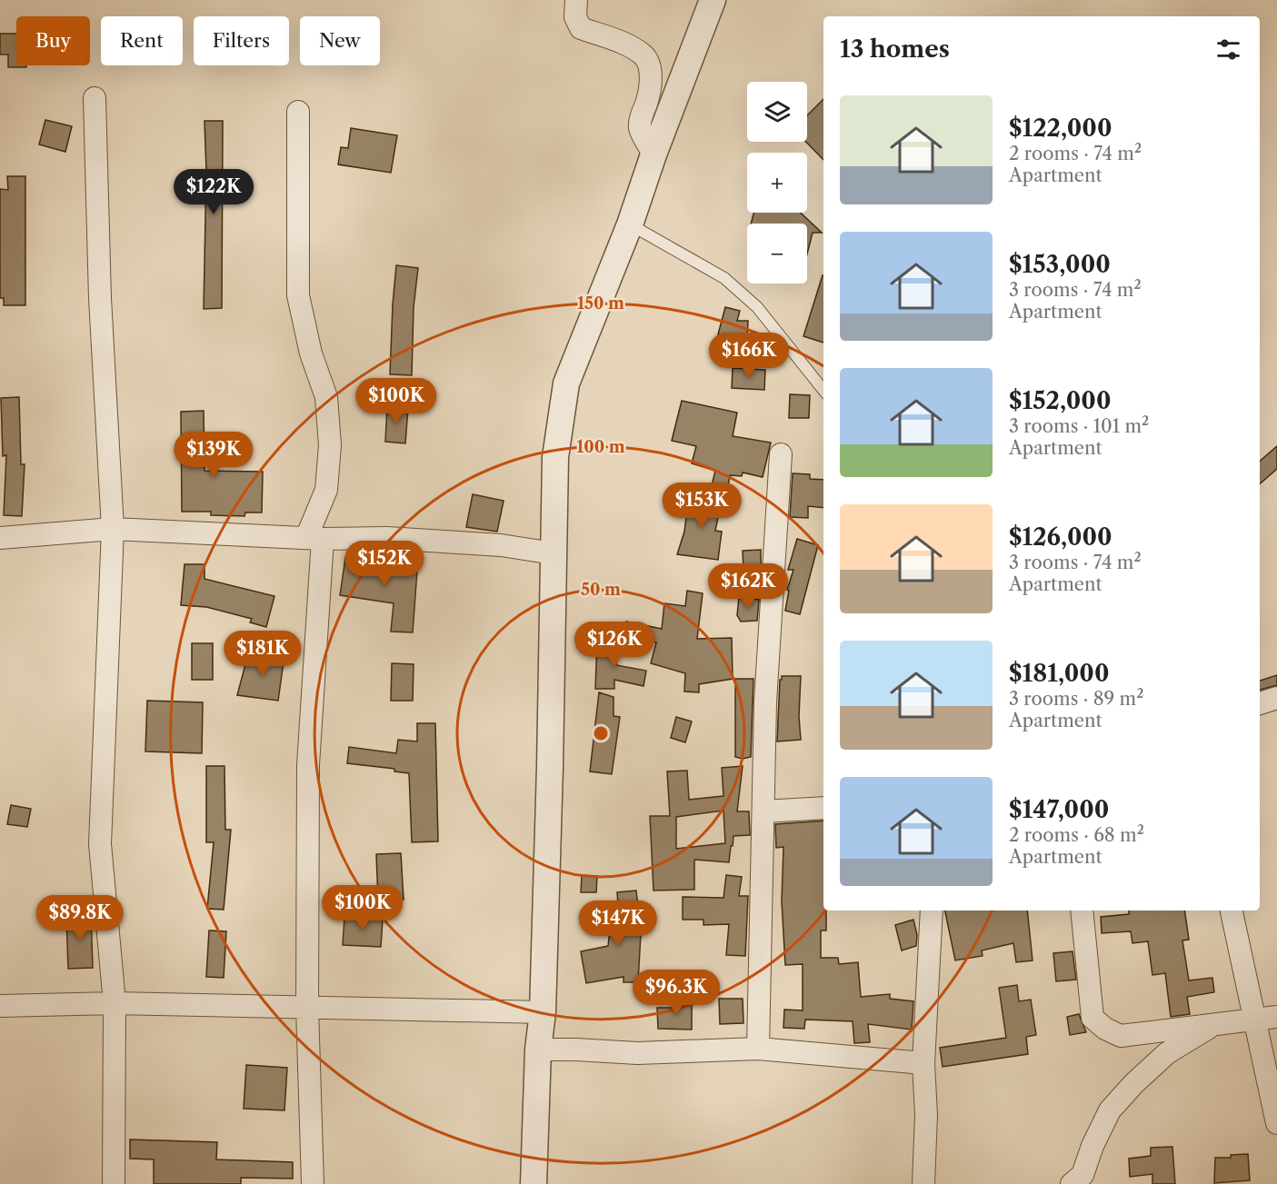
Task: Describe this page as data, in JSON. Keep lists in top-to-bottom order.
{
  "page": {
    "chip": [
      "Buy",
      "Rent",
      "Filters",
      "New"
    ],
    "heading": "13 homes",
    "map_buttons": ["+", "−"],
    "list": [
      {
        "name": "$122,000",
        "note": "2 rooms · 74 m² · Apartment"
      },
      {
        "name": "$153,000",
        "note": "3 rooms · 74 m² · Apartment"
      },
      {
        "name": "$152,000",
        "note": "3 rooms · 101 m² · Apartment"
      },
      {
        "name": "$126,000",
        "note": "3 rooms · 74 m² · Apartment"
      },
      {
        "name": "$181,000",
        "note": "3 rooms · 89 m² · Apartment"
      },
      {
        "name": "$147,000",
        "note": "2 rooms · 68 m² · Apartment"
      }
    ],
    "price": [
      "$122K",
      "$166K",
      "$100K",
      "$139K",
      "$153K",
      "$152K",
      "$162K",
      "$126K",
      "$181K",
      "$100K",
      "$89.8K",
      "$147K",
      "$96.3K"
    ]
  },
  "rings": ["150 m", "100 m", "50 m"]
}
